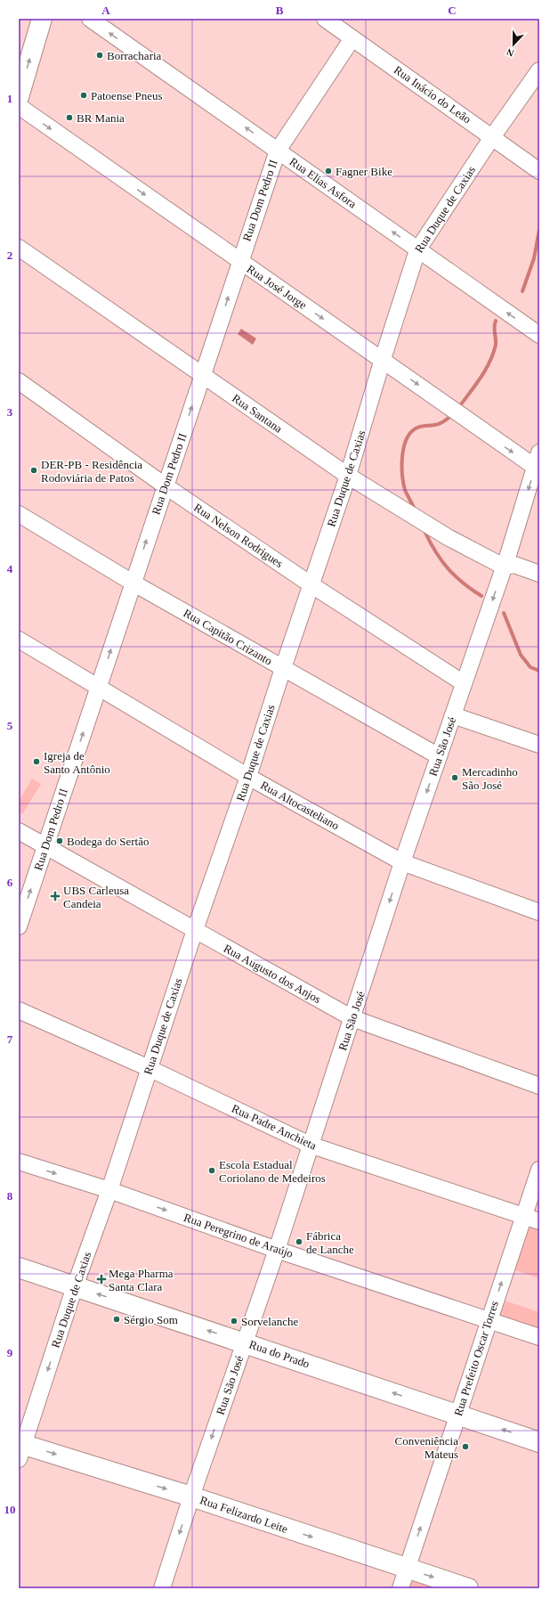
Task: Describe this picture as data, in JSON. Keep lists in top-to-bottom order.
{
  "streets": {
    "main road": ["Rua do Prado", "Rua Felizardo Leite"],
    "street": [
      "Rua Inácio do Leão",
      "Rua Elias Asfora",
      "Rua Dom Pedro II",
      "Rua Duque de Caxias",
      "Rua José Jorge",
      "Rua Santana",
      "Rua Nelson Rodrigues",
      "Rua Capitão Crizanto",
      "Rua São José",
      "Rua Altocasteliano",
      "Rua Augusto dos Anjos",
      "Rua Padre Anchieta",
      "Rua Peregrino de Araújo",
      "Rua Prefeito Oscar Torres"
    ]
  },
  "crossings": [
    ["Rua Inácio do Leão", "Rua Dom Pedro II"],
    ["Rua Inácio do Leão", "Rua Duque de Caxias"],
    ["Rua Elias Asfora", "Rua Dom Pedro II"],
    ["Rua Elias Asfora", "Rua Duque de Caxias"],
    ["Rua Dom Pedro II", "Rua José Jorge"],
    ["Rua Dom Pedro II", "Rua Santana"],
    ["Rua Dom Pedro II", "Rua Nelson Rodrigues"],
    ["Rua Dom Pedro II", "Rua Capitão Crizanto"],
    ["Rua Dom Pedro II", "Rua Altocasteliano"],
    ["Rua Dom Pedro II", "Rua Augusto dos Anjos"],
    ["Rua Duque de Caxias", "Rua José Jorge"],
    ["Rua Duque de Caxias", "Rua Santana"],
    ["Rua Duque de Caxias", "Rua Nelson Rodrigues"],
    ["Rua Duque de Caxias", "Rua Capitão Crizanto"],
    ["Rua Duque de Caxias", "Rua Altocasteliano"],
    ["Rua Duque de Caxias", "Rua Augusto dos Anjos"],
    ["Rua Duque de Caxias", "Rua Padre Anchieta"],
    ["Rua Duque de Caxias", "Rua Peregrino de Araújo"],
    ["Rua Duque de Caxias", "Rua do Prado"],
    ["Rua Duque de Caxias", "Rua Felizardo Leite"],
    ["Rua José Jorge", "Rua São José"],
    ["Rua Santana", "Rua São José"],
    ["Rua Nelson Rodrigues", "Rua São José"],
    ["Rua Capitão Crizanto", "Rua São José"],
    ["Rua São José", "Rua Altocasteliano"],
    ["Rua São José", "Rua Augusto dos Anjos"],
    ["Rua São José", "Rua Padre Anchieta"],
    ["Rua São José", "Rua Peregrino de Araújo"],
    ["Rua São José", "Rua do Prado"],
    ["Rua São José", "Rua Felizardo Leite"],
    ["Rua Padre Anchieta", "Rua Prefeito Oscar Torres"],
    ["Rua Peregrino de Araújo", "Rua Prefeito Oscar Torres"],
    ["Rua do Prado", "Rua Prefeito Oscar Torres"],
    ["Rua Prefeito Oscar Torres", "Rua Felizardo Leite"]
  ],
  "one_way": [
    "Rua Elias Asfora",
    "Rua Dom Pedro II",
    "Rua José Jorge",
    "Rua São José",
    "Rua Peregrino de Araújo",
    "Rua do Prado",
    "Rua Prefeito Oscar Torres",
    "Rua Felizardo Leite"
  ],
  "places": {
    "other": [
      "Borracharia",
      "Patoense Pneus",
      "BR Mania",
      "Fagner Bike",
      "DER-PB - Residência Rodoviária de Patos",
      "Igreja de Santo Antônio",
      "Mercadinho São José",
      "Bodega do Sertão",
      "Escola Estadual Coriolano de Medeiros",
      "Fábrica de Lanche",
      "Sérgio Som",
      "Sorvelanche",
      "Conveniência Mateus"
    ],
    "health": ["UBS Carleusa Candeia", "Mega Pharma Santa Clara"]
  },
  "north": "bottom",
  "grid": {
    "columns": ["A", "B", "C"],
    "rows": [
      "1",
      "2",
      "3",
      "4",
      "5",
      "6",
      "7",
      "8",
      "9",
      "10"
    ]
  }
}
